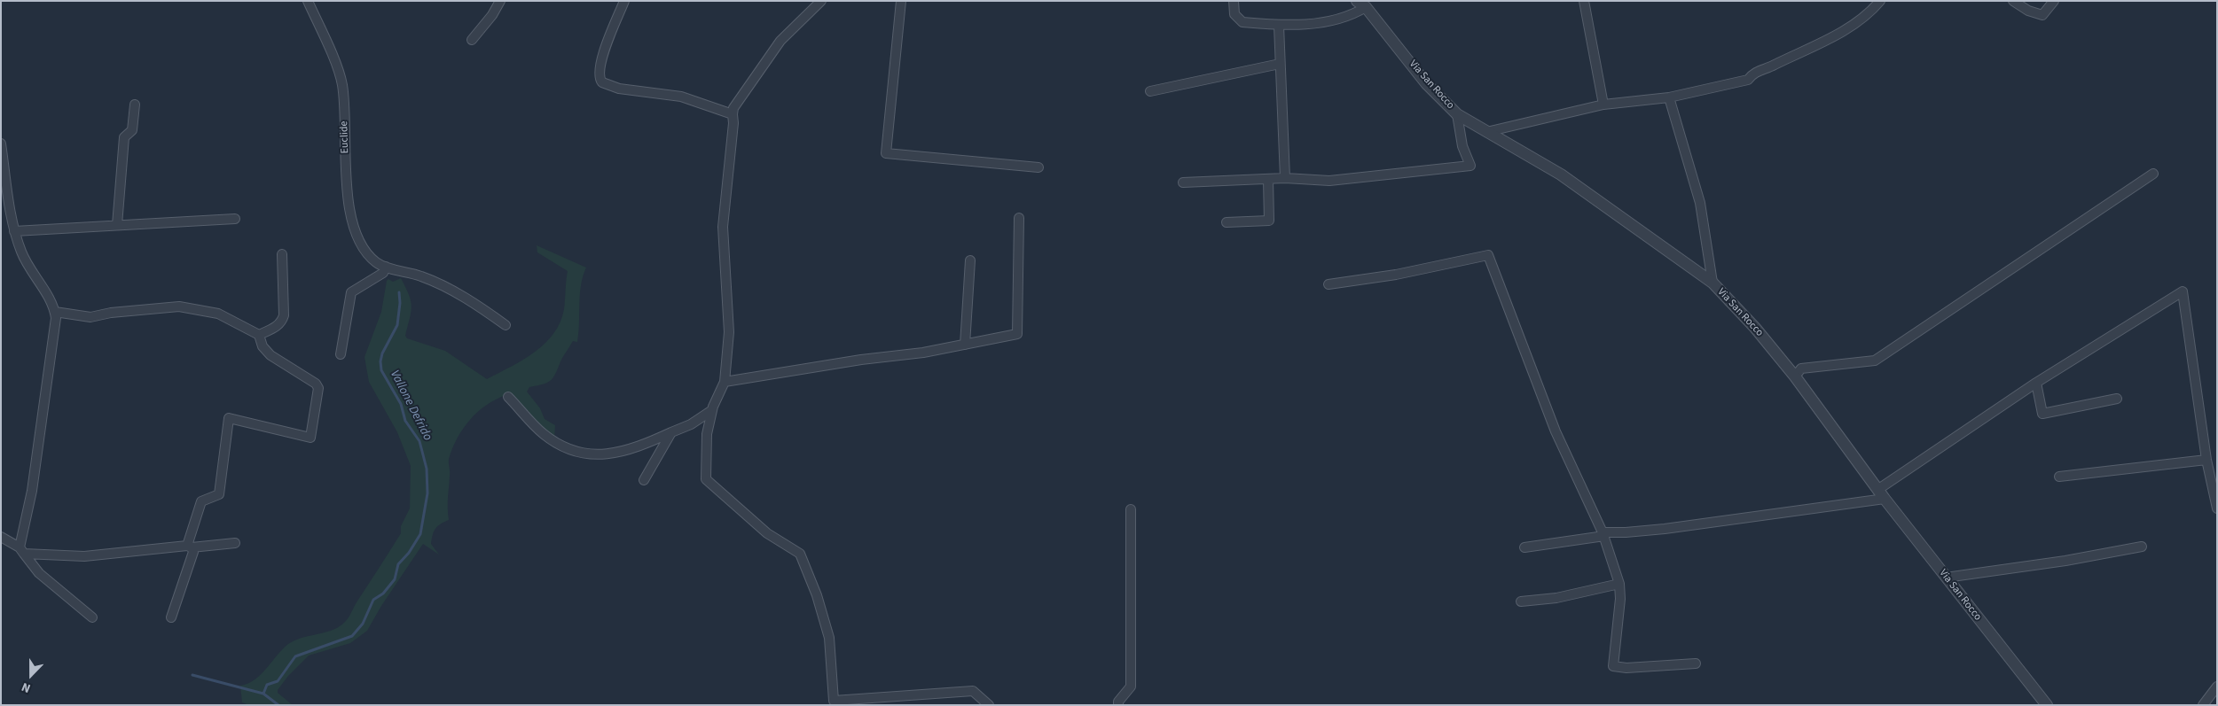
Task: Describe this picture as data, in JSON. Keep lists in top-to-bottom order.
{
  "streets": {
    "street": ["Via San Rocco", "Euclide"]
  },
  "water": ["Vallone Defrido"],
  "north": "bottom"
}
